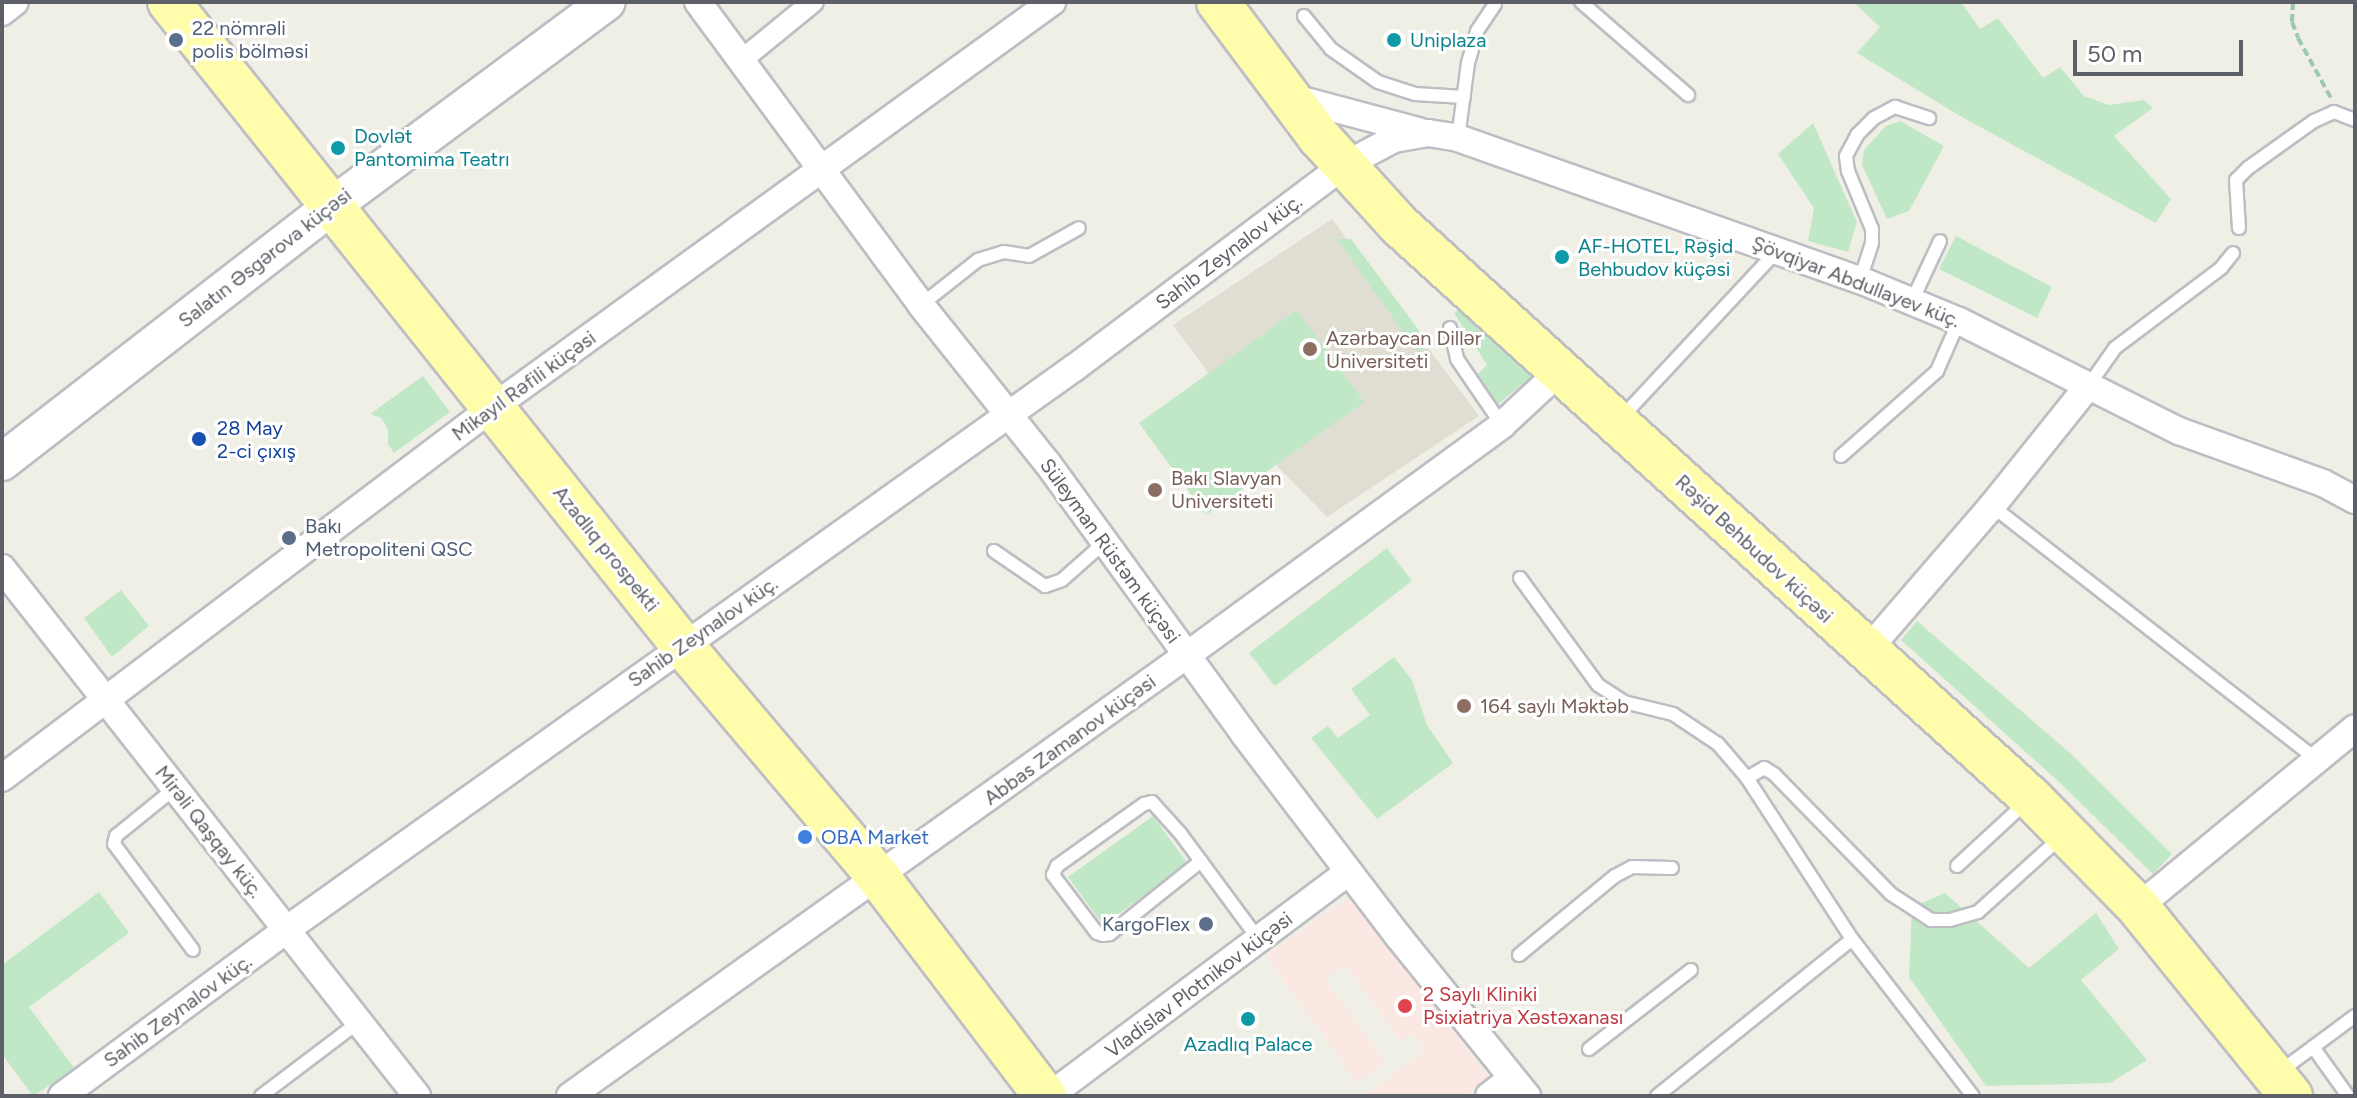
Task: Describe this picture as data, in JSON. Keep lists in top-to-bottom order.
{
  "streets": {
    "main road": ["Salatın Əsgərova küçəsi", "Azadlıq prospekti", "Rəşid Behbudov küçəsi"],
    "street": [
      "Sahib Zeynalov küç.",
      "Şövqiyar Abdullayev küç.",
      "Mikayıl Rəfili küçəsi",
      "Süleyman Rüstəm küçəsi",
      "Abbas Zamanov küçəsi",
      "Mirəli Qaşqay küç.",
      "Vladislav Plotnikov küçəsi"
    ]
  },
  "crossings": [
    ["Sahib Zeynalov küç.", "Şövqiyar Abdullayev küç."],
    ["Sahib Zeynalov küç.", "Azadlıq prospekti"],
    ["Sahib Zeynalov küç.", "Rəşid Behbudov küçəsi"],
    ["Sahib Zeynalov küç.", "Süleyman Rüstəm küçəsi"],
    ["Sahib Zeynalov küç.", "Mirəli Qaşqay küç."],
    ["Salatın Əsgərova küçəsi", "Azadlıq prospekti"],
    ["Şövqiyar Abdullayev küç.", "Rəşid Behbudov küçəsi"],
    ["Mikayıl Rəfili küçəsi", "Azadlıq prospekti"],
    ["Mikayıl Rəfili küçəsi", "Süleyman Rüstəm küçəsi"],
    ["Mikayıl Rəfili küçəsi", "Mirəli Qaşqay küç."],
    ["Azadlıq prospekti", "Abbas Zamanov küçəsi"],
    ["Azadlıq prospekti", "Vladislav Plotnikov küçəsi"],
    ["Rəşid Behbudov küçəsi", "Abbas Zamanov küçəsi"],
    ["Süleyman Rüstəm küçəsi", "Abbas Zamanov küçəsi"],
    ["Süleyman Rüstəm küçəsi", "Vladislav Plotnikov küçəsi"]
  ],
  "places": [
    "22 nömrəli polis bölməsi",
    "Uniplaza",
    "Dovlət Pantomima Teatrı",
    "AF-HOTEL, Rəşid Behbudov küçəsi",
    "Azərbaycan Dillər Universiteti",
    "28 May 2-ci çıxış",
    "Bakı Slavyan Universiteti",
    "Bakı Metropoliteni QSC",
    "164 saylı Məktəb",
    "OBA Market",
    "KargoFlex",
    "2 Saylı Kliniki Psixiatriya Xəstəxanası",
    "Azadlıq Palace"
  ],
  "scale_bar": "50 m"
}
